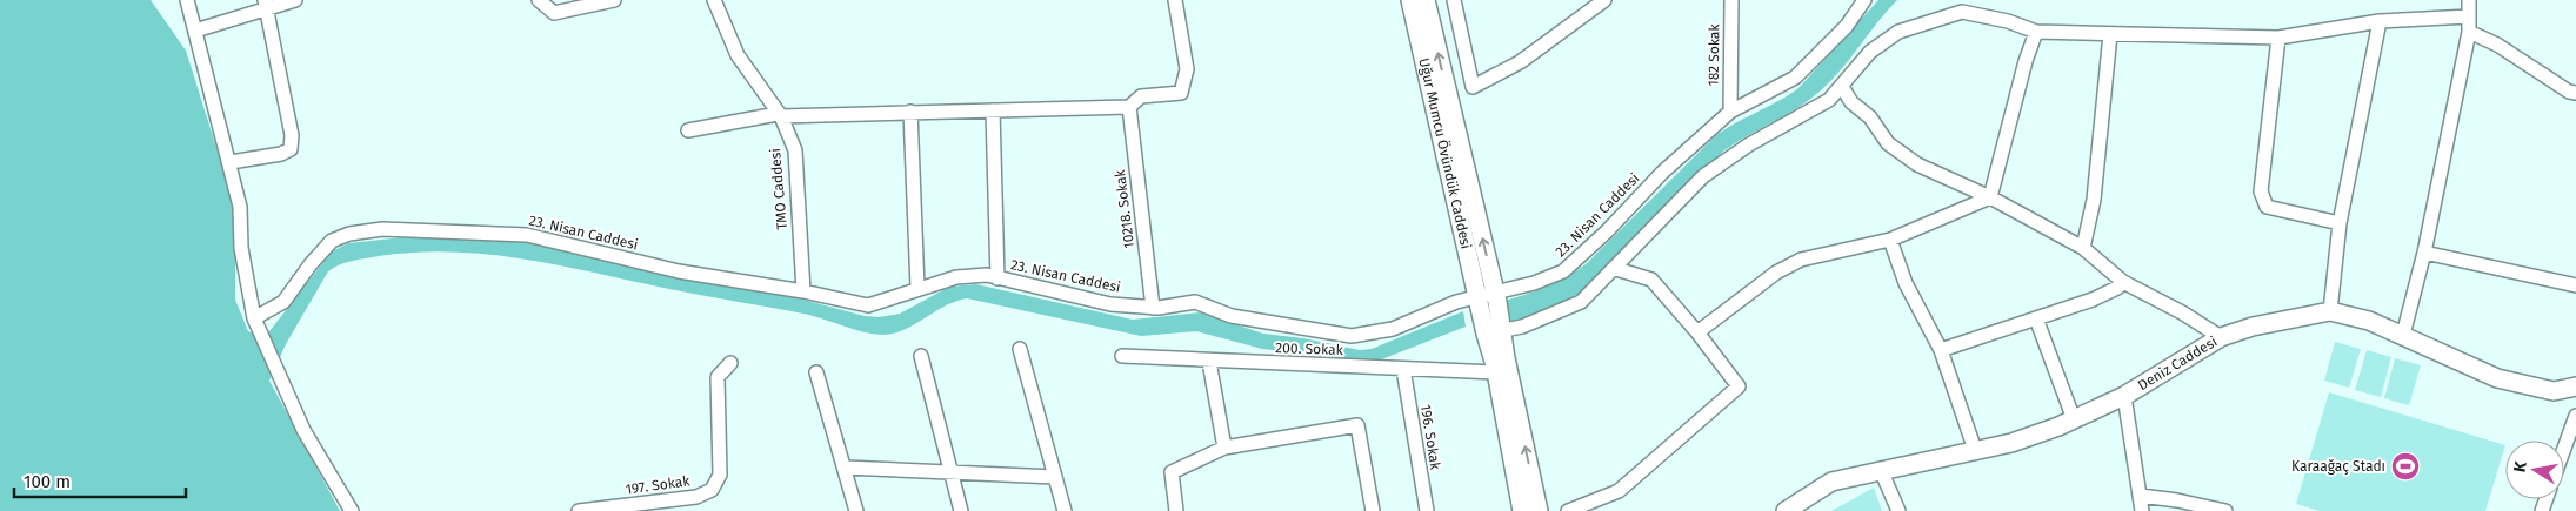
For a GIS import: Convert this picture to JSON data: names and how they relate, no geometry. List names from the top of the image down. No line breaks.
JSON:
{"streets":{"street":["182 Sokak","Uğur Mumcu Övündük Caddesi","TMO Caddesi","10218. Sokak","23. Nisan Caddesi","200. Sokak","Deniz Caddesi","196. Sokak","197. Sokak"]},"crossings":[["182 Sokak","23. Nisan Caddesi"],["Uğur Mumcu Övündük Caddesi","23. Nisan Caddesi"],["TMO Caddesi","23. Nisan Caddesi"],["10218. Sokak","23. Nisan Caddesi"],["200. Sokak","196. Sokak"]],"places":{"sports":["Karaağaç Stadı"]},"scale_bar":"100 m","north":"left"}
